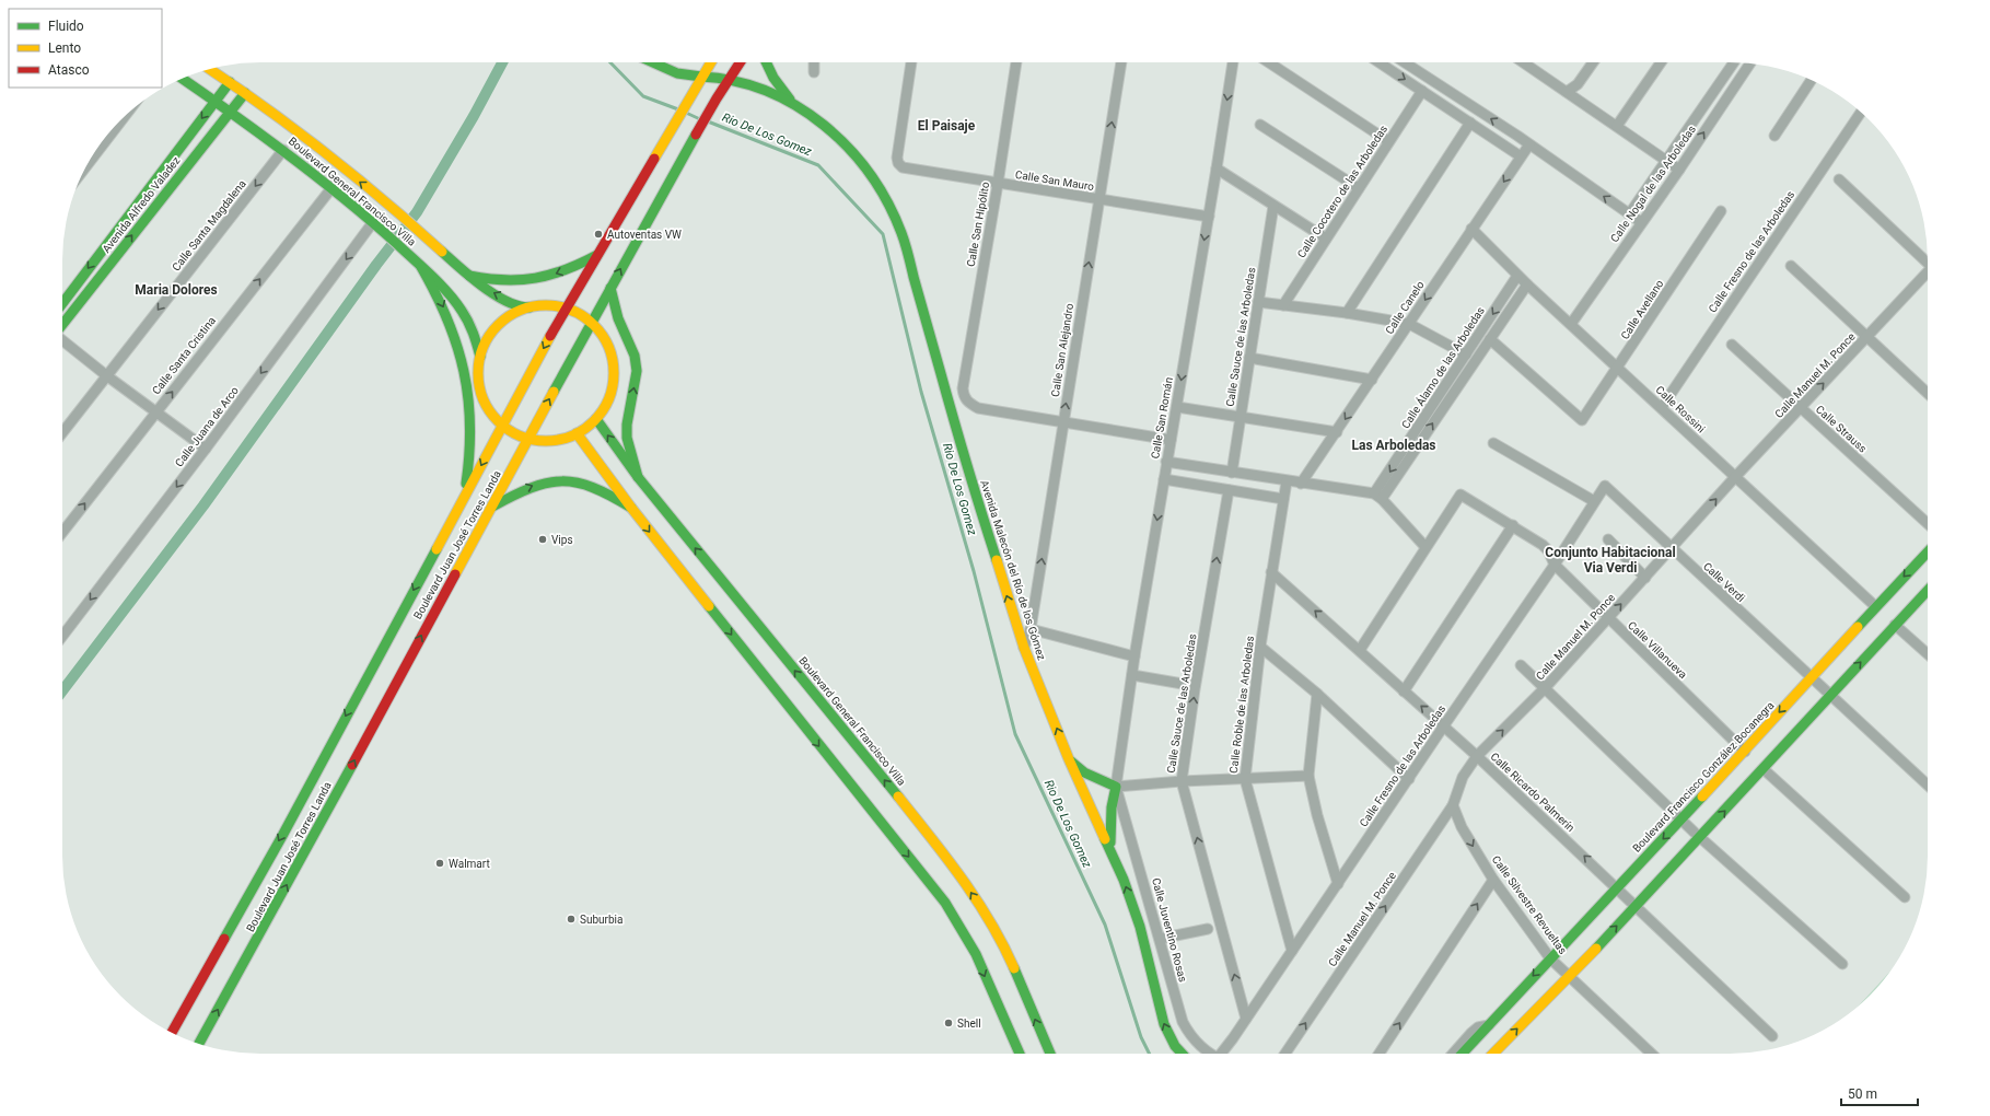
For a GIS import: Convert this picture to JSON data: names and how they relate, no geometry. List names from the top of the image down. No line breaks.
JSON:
{"streets":{"main road":["Boulevard General Francisco Villa","Avenida Alfredo Valadez","Boulevard Juan José Torres Landa","Avenida Malecón del Río de los Gómez","Boulevard Francisco González Bocanegra"],"street":["Calle San Mauro","Calle Nogal de las Arboledas","Calle Cocotero de las Arboledas","Calle San Hipólito","Calle Santa Magdalena","Calle Fresno de las Arboledas","Calle Canelo","Calle Avellano","Calle Sauce de las Arboledas","Calle San Alejandro","Calle Santa Cristina","Calle Álamo de las Arboledas","Calle Manuel M. Ponce","Calle Rossini","Calle San Román","Calle Juana de Arco","Calle Strauss","Calle Verdi","Calle Villanueva","Calle Roble de las Arboledas","Calle Ricardo Palmerín","Calle Silvestre Revueltas","Calle Juventino Rosas"]},"crossings":[["Calle San Mauro","Calle San Hipólito"],["Calle San Mauro","Calle San Alejandro"],["Calle San Mauro","Calle San Román"],["Calle Nogal de las Arboledas","Calle Rossini"],["Boulevard General Francisco Villa","Avenida Alfredo Valadez"],["Boulevard General Francisco Villa","Calle Santa Magdalena"],["Boulevard General Francisco Villa","Calle Santa Cristina"],["Boulevard General Francisco Villa","Calle Juana de Arco"],["Calle San Hipólito","Calle San Alejandro"],["Calle Fresno de las Arboledas","Calle Sauce de las Arboledas"],["Calle Fresno de las Arboledas","Calle Rossini"],["Calle Fresno de las Arboledas","Calle Verdi"],["Calle Fresno de las Arboledas","Calle Villanueva"],["Calle Fresno de las Arboledas","Calle Roble de las Arboledas"],["Calle Fresno de las Arboledas","Calle Ricardo Palmerín"],["Calle Canelo","Calle Rossini"],["Calle Avellano","Calle Álamo de las Arboledas"],["Calle Avellano","Calle Rossini"],["Calle San Alejandro","Avenida Malecón del Río de los Gómez"],["Calle Álamo de las Arboledas","Calle Rossini"],["Calle Manuel M. Ponce","Calle Rossini"],["Calle Manuel M. Ponce","Calle Strauss"],["Calle Manuel M. Ponce","Calle Verdi"],["Calle Manuel M. Ponce","Calle Villanueva"],["Calle Manuel M. Ponce","Calle Ricardo Palmerín"],["Calle Manuel M. Ponce","Calle Silvestre Revueltas"],["Calle Rossini","Boulevard Francisco González Bocanegra"],["Calle San Román","Calle Juventino Rosas"],["Calle Verdi","Boulevard Francisco González Bocanegra"],["Calle Villanueva","Boulevard Francisco González Bocanegra"],["Calle Roble de las Arboledas","Calle Ricardo Palmerín"],["Boulevard Francisco González Bocanegra","Calle Ricardo Palmerín"],["Boulevard Francisco González Bocanegra","Calle Silvestre Revueltas"]],"one_way":["Calle Santa Magdalena","Calle Sauce de las Arboledas","Calle San Alejandro","Calle Santa Cristina","Calle San Román","Calle Juana de Arco","Avenida Malecón del Río de los Gómez"],"districts":["El Paisaje","Maria Dolores","Las Arboledas","Conjunto Habitacional Via Verdi"],"water":["Rio De Los Gomez"],"places":["Autoventas VW","Vips","Walmart","Suburbia","Shell"],"legend":["Fluido","Lento","Atasco"],"scale_bar":"50 m"}
